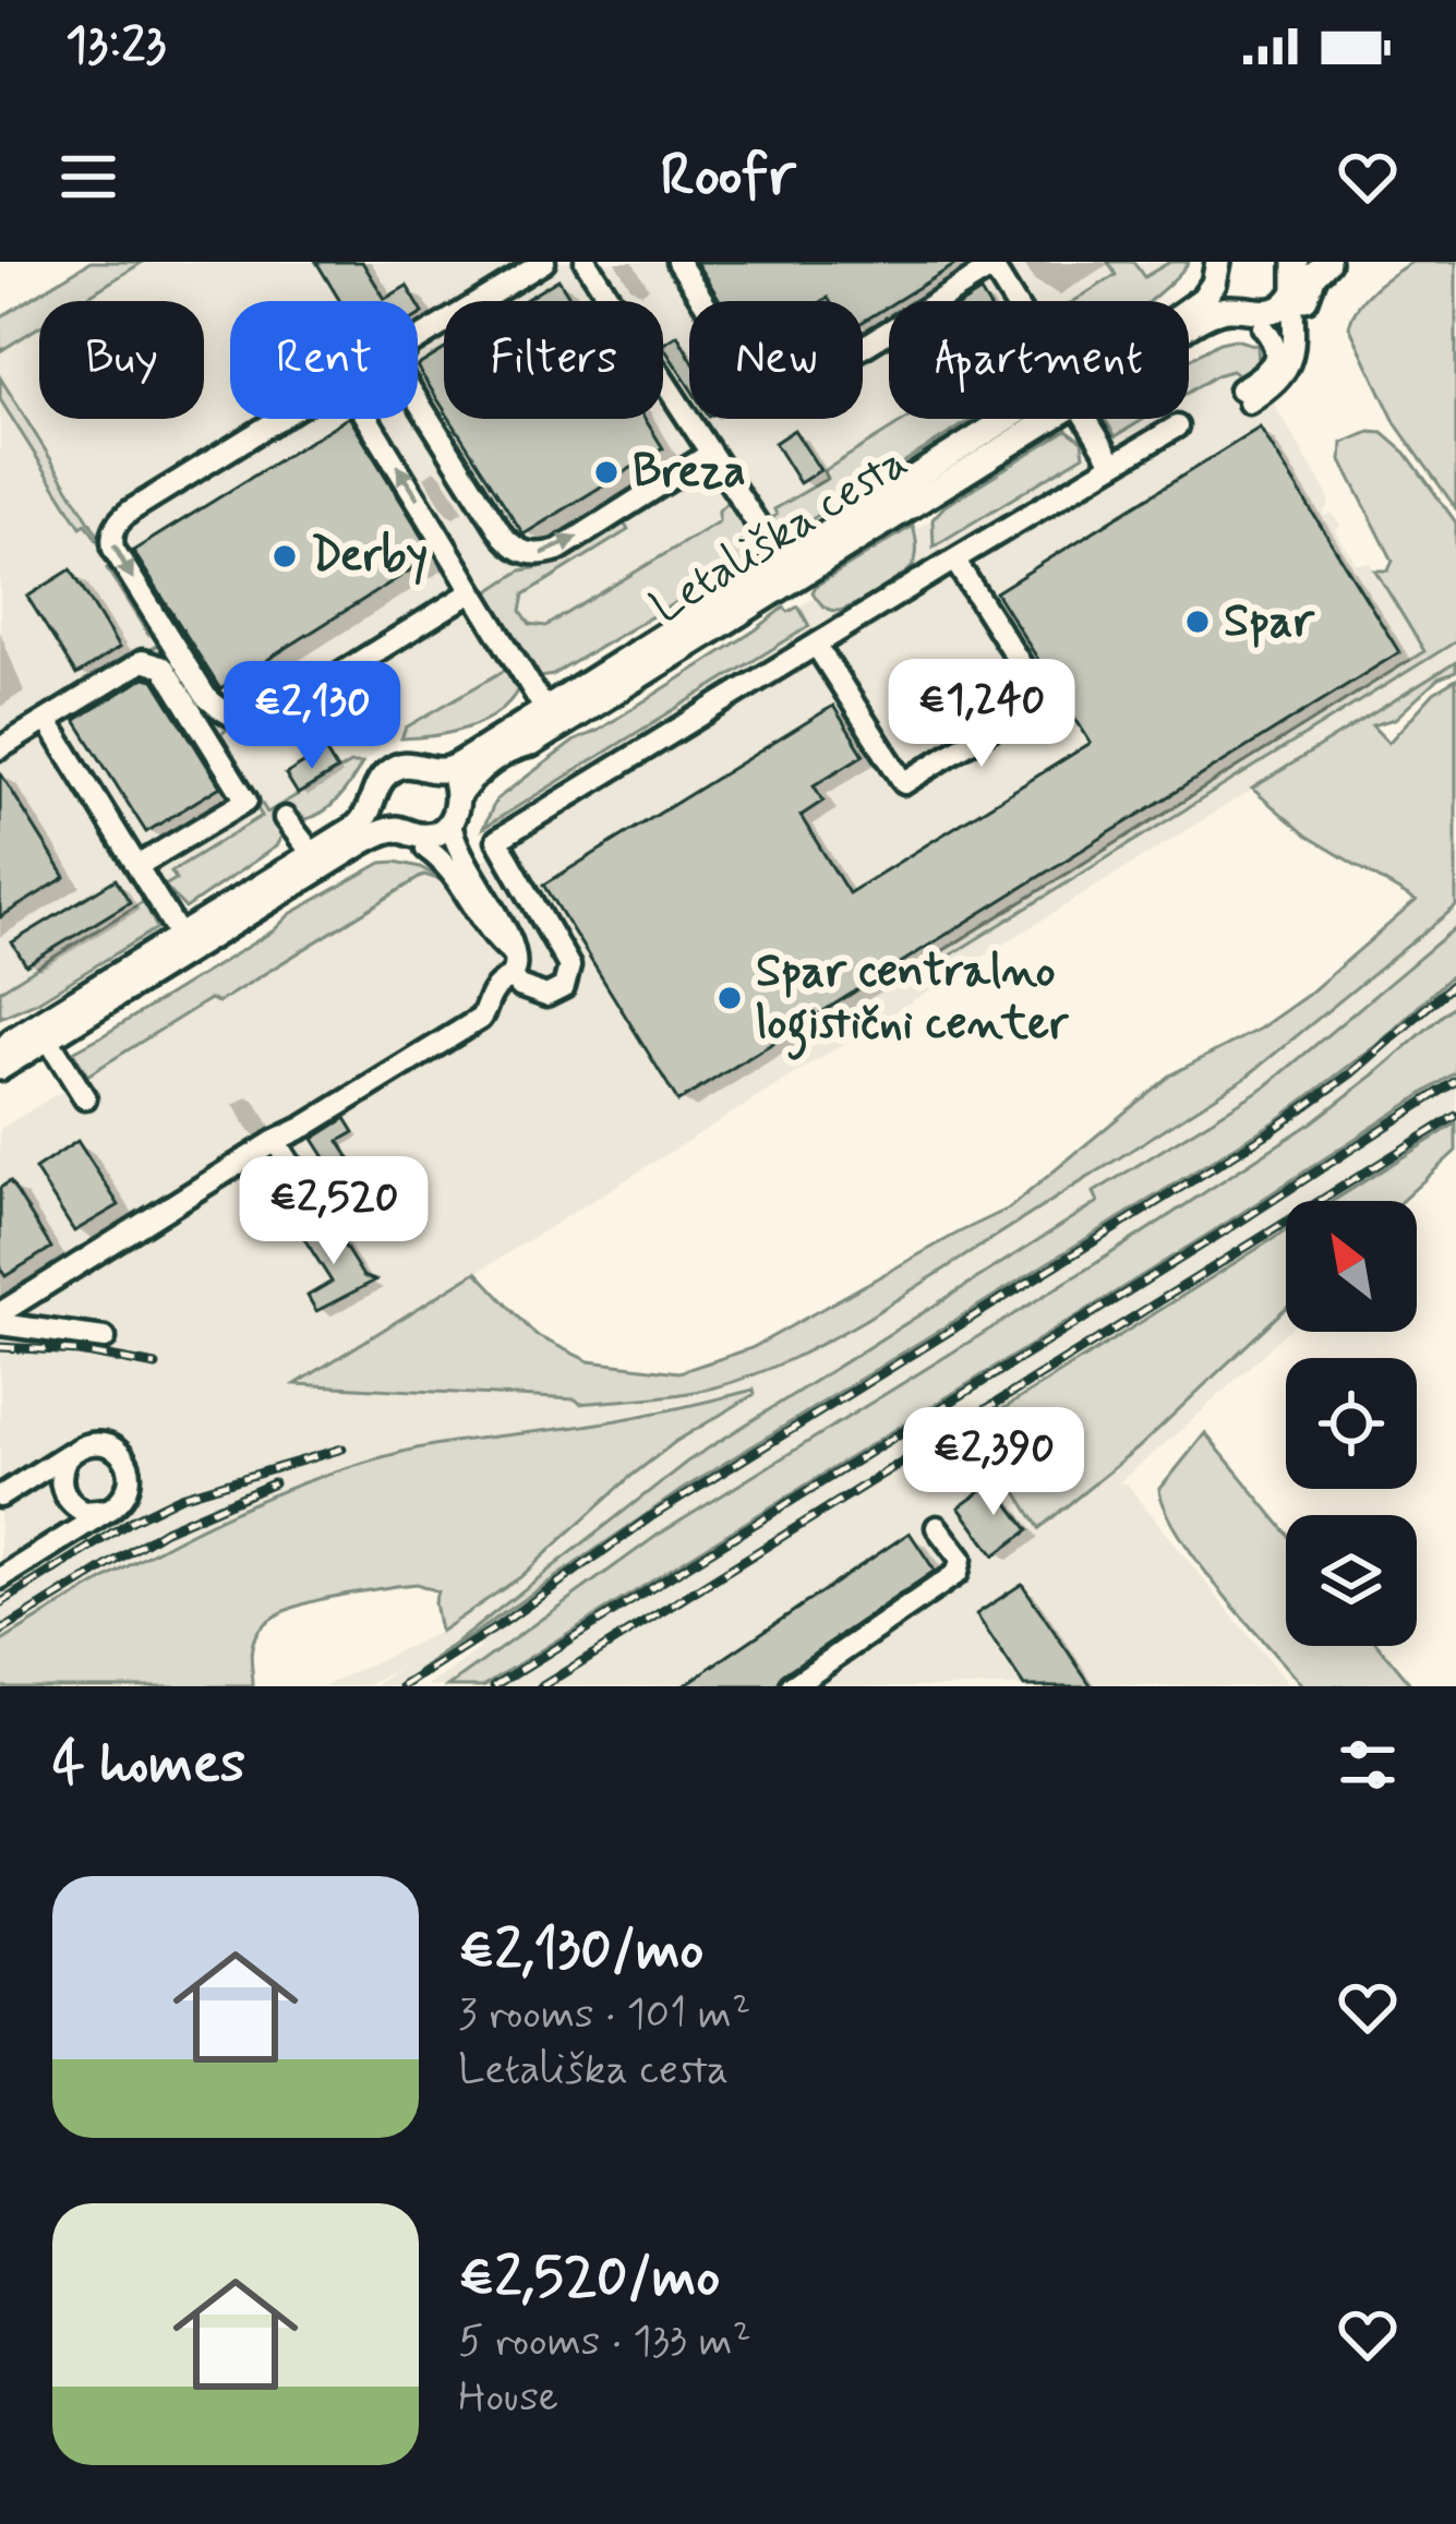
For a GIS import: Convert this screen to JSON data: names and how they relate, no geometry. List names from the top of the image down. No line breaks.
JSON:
{"streets":{"main road":["Letališka cesta"]},"places":["Breza","Derby","Spar","Spar centralno logistični center"],"north":"top left","page":{"status":"13:23","header":"Roofr","chip":["Buy","Rent","Filters","New","Apartment"],"price":["€1,240","€2,130","€2,520","€2,390"],"heading":"4 homes","list":[{"name":"€2,130/mo","note":"3 rooms · 101 m² · Letališka cesta"},{"name":"€2,520/mo","note":"5 rooms · 133 m² · House"}]}}
